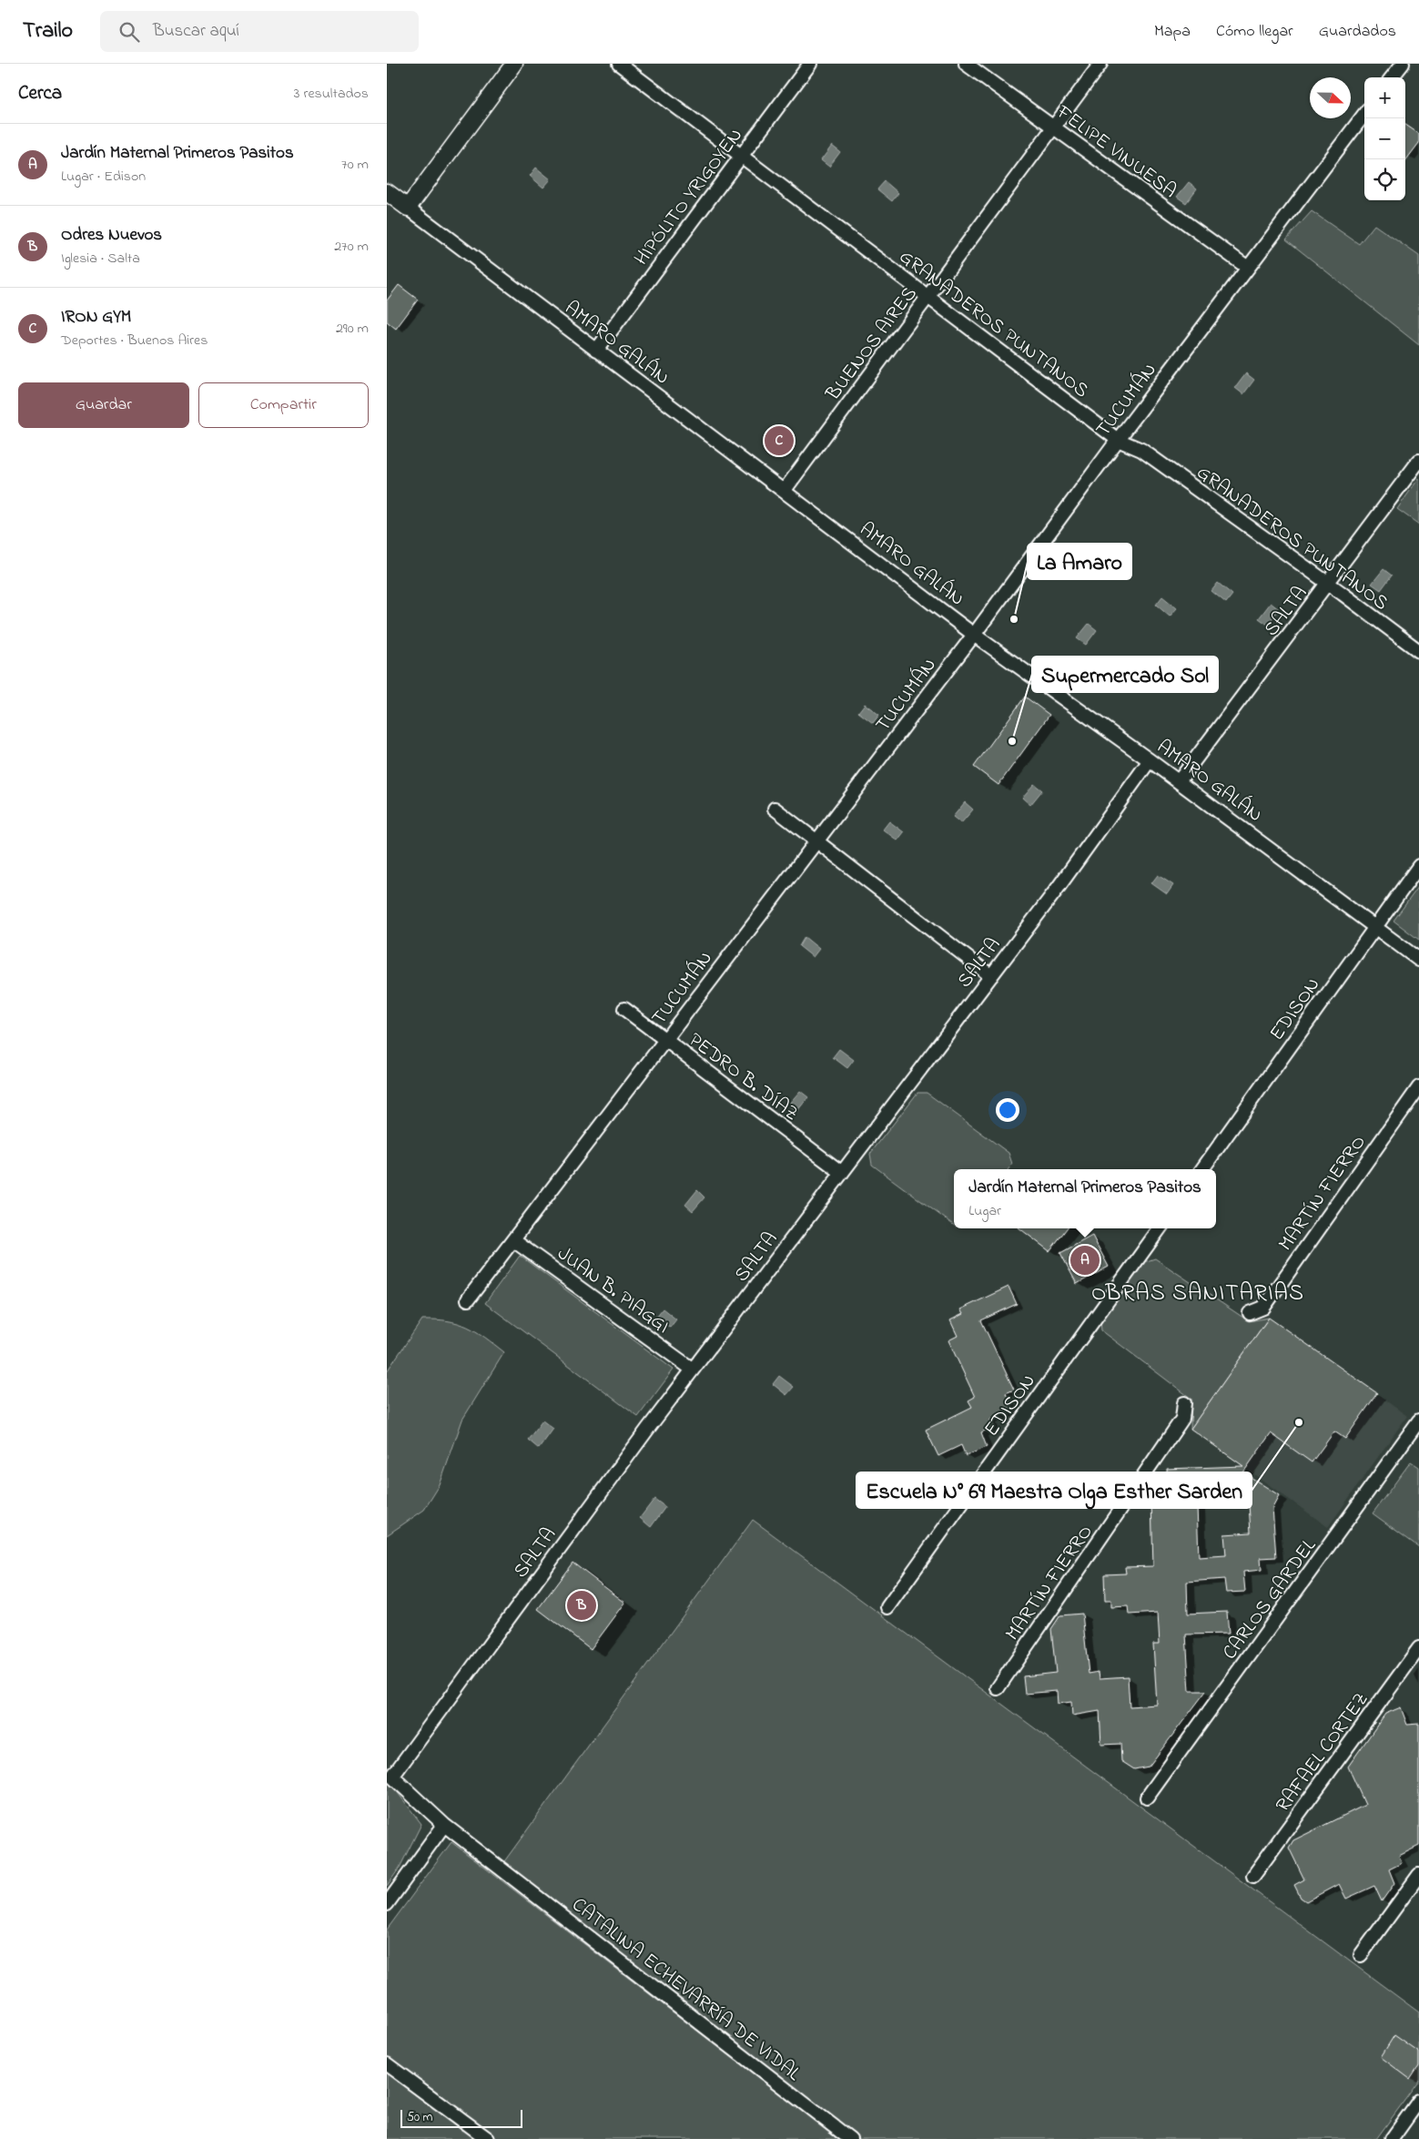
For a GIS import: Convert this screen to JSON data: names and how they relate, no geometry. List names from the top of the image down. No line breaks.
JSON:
{"streets":{"street":["FELIPE VINUESA","HIPÓLITO YRIGOYEN","GRANADEROS PUNTANOS","AMARO GALÁN","BUENOS AIRES","TUCUMÁN","SALTA","EDISON","PEDRO B. DÍAZ","MARTÍN FIERRO","JUAN B. PIAGGI","CARLOS GARDEL","RAFAEL CORTEZ","CATALINA ECHEVARRÍA DE VIDAL"]},"crossings":[["FELIPE VINUESA","BUENOS AIRES"],["FELIPE VINUESA","TUCUMÁN"],["HIPÓLITO YRIGOYEN","GRANADEROS PUNTANOS"],["HIPÓLITO YRIGOYEN","AMARO GALÁN"],["GRANADEROS PUNTANOS","BUENOS AIRES"],["GRANADEROS PUNTANOS","TUCUMÁN"],["GRANADEROS PUNTANOS","SALTA"],["AMARO GALÁN","BUENOS AIRES"],["AMARO GALÁN","TUCUMÁN"],["AMARO GALÁN","SALTA"],["AMARO GALÁN","EDISON"],["TUCUMÁN","PEDRO B. DÍAZ"],["TUCUMÁN","JUAN B. PIAGGI"],["SALTA","PEDRO B. DÍAZ"],["SALTA","JUAN B. PIAGGI"],["SALTA","CATALINA ECHEVARRÍA DE VIDAL"]],"districts":["OBRAS SANITARIAS"],"places":["La Amaro","Supermercado Sol","Escuela N° 69 Maestra Olga Esther Sarden"],"scale_bar":"50 m","north":"right","page":{"header":"Trailo","search":"Buscar aquí","nav":["Mapa","Cómo llegar","Guardados"],"heading":["Cerca","3 resultados"],"map_buttons":["+","−"],"list":[{"mark":"A","name":"Jardín Maternal Primeros Pasitos","note":"Lugar · Edison","value":"70 m"},{"mark":"B","name":"Odres Nuevos","note":"Iglesia · Salta","value":"270 m"},{"mark":"C","name":"IRON GYM","note":"Deportes · Buenos Aires","value":"290 m"}],"buttons":["Guardar","Compartir"],"pins":["C","A","B"],"popup":["Jardín Maternal Primeros Pasitos","Lugar"],"scale":"50 m"}}
